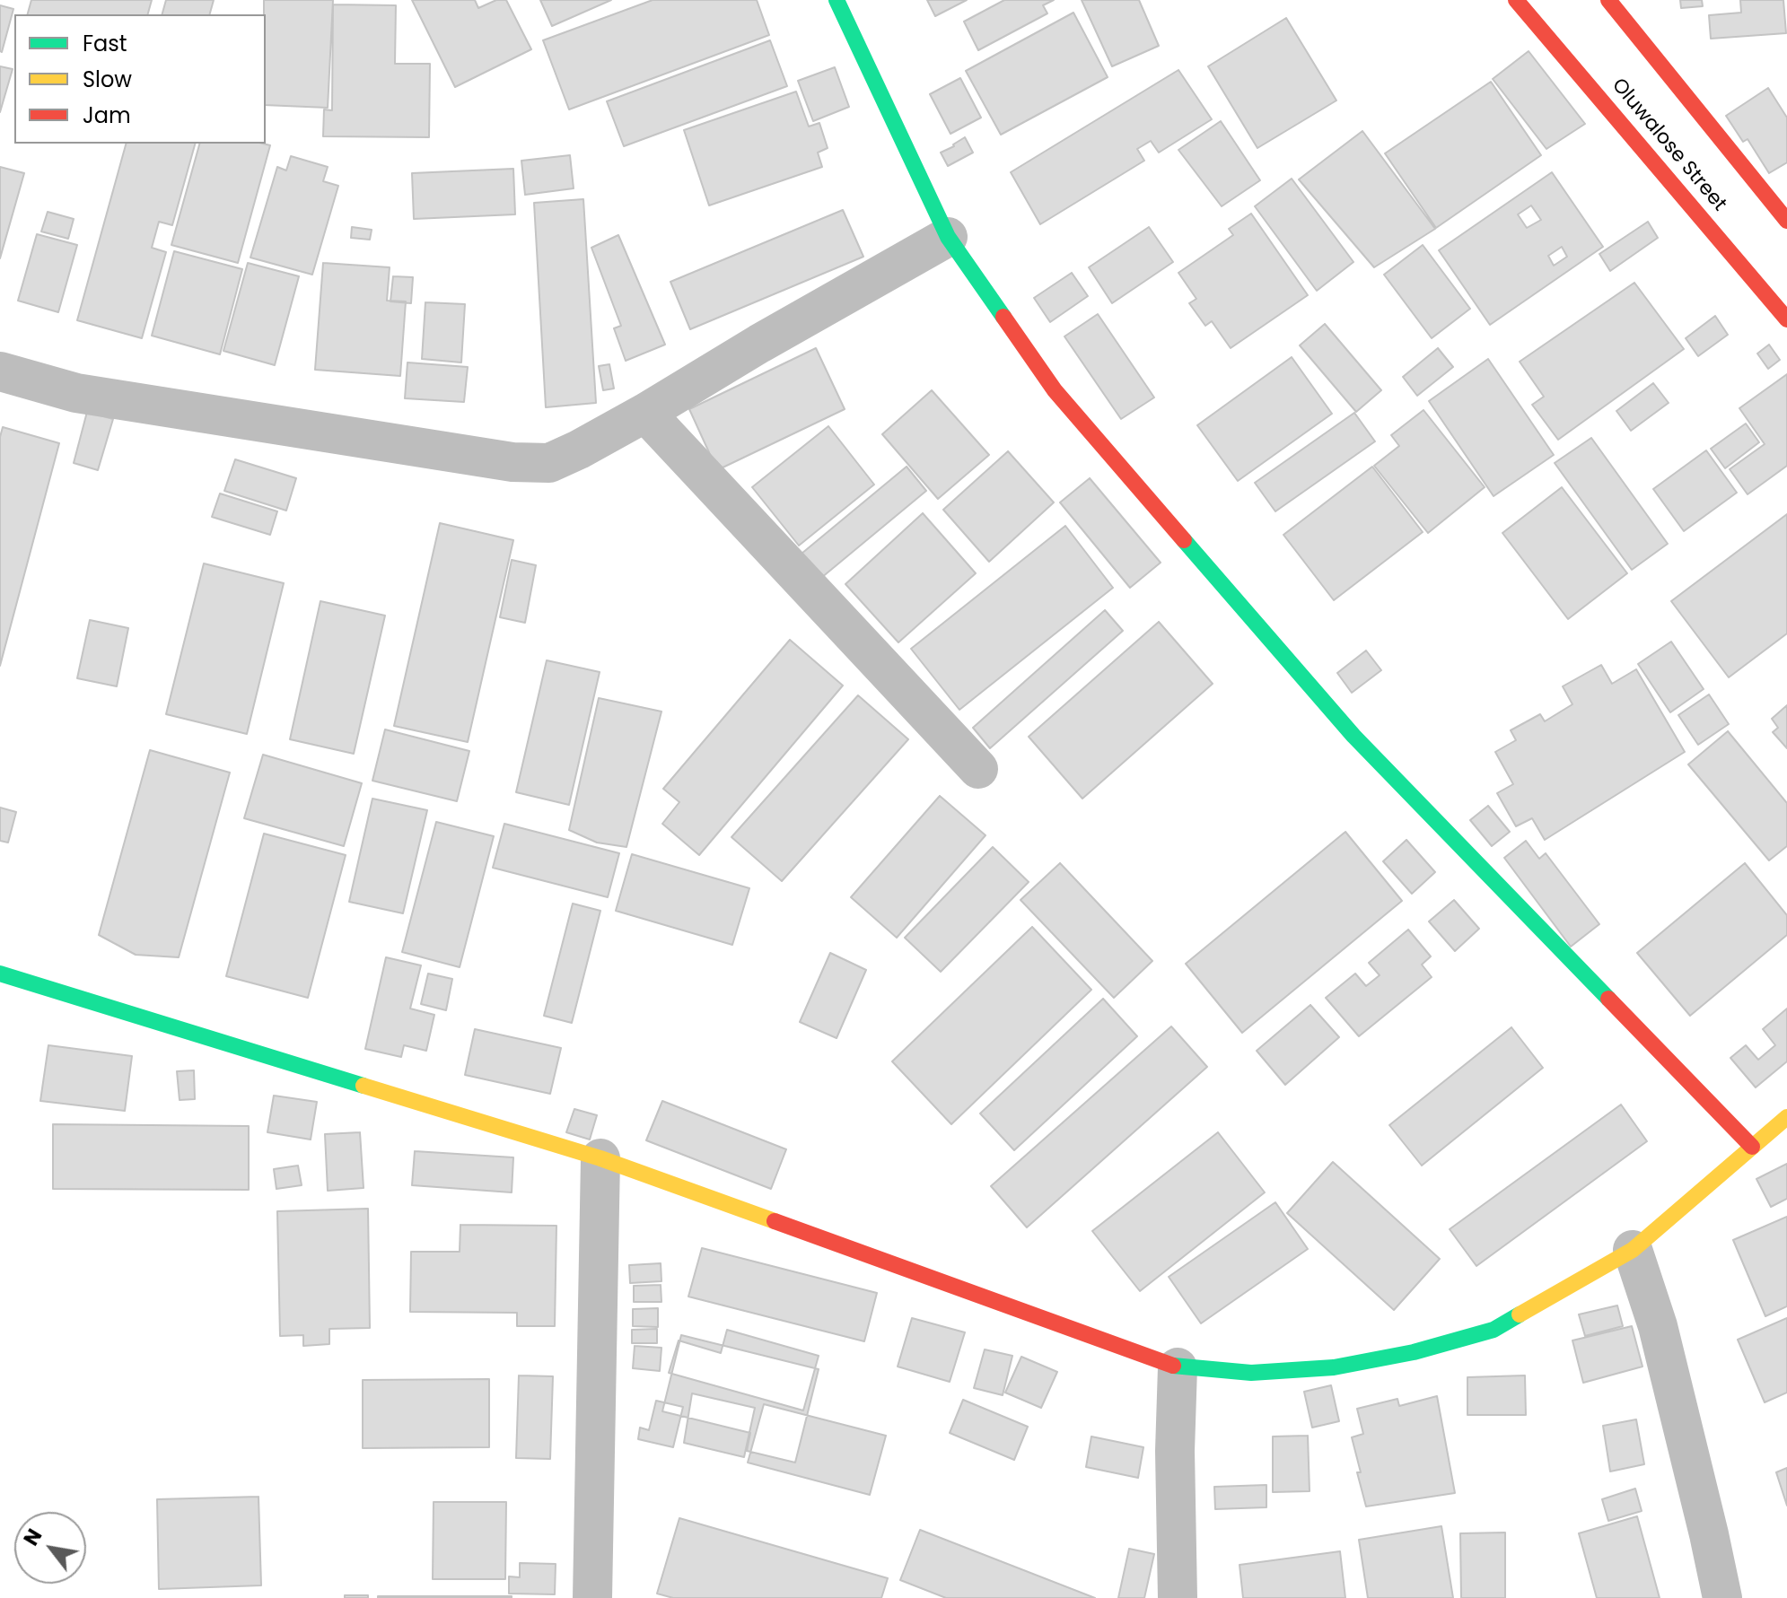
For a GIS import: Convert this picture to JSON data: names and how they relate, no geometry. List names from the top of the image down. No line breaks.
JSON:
{"streets":{"street":["Oluwalose Street"]},"legend":["Fast","Slow","Jam"],"north":"top left"}
